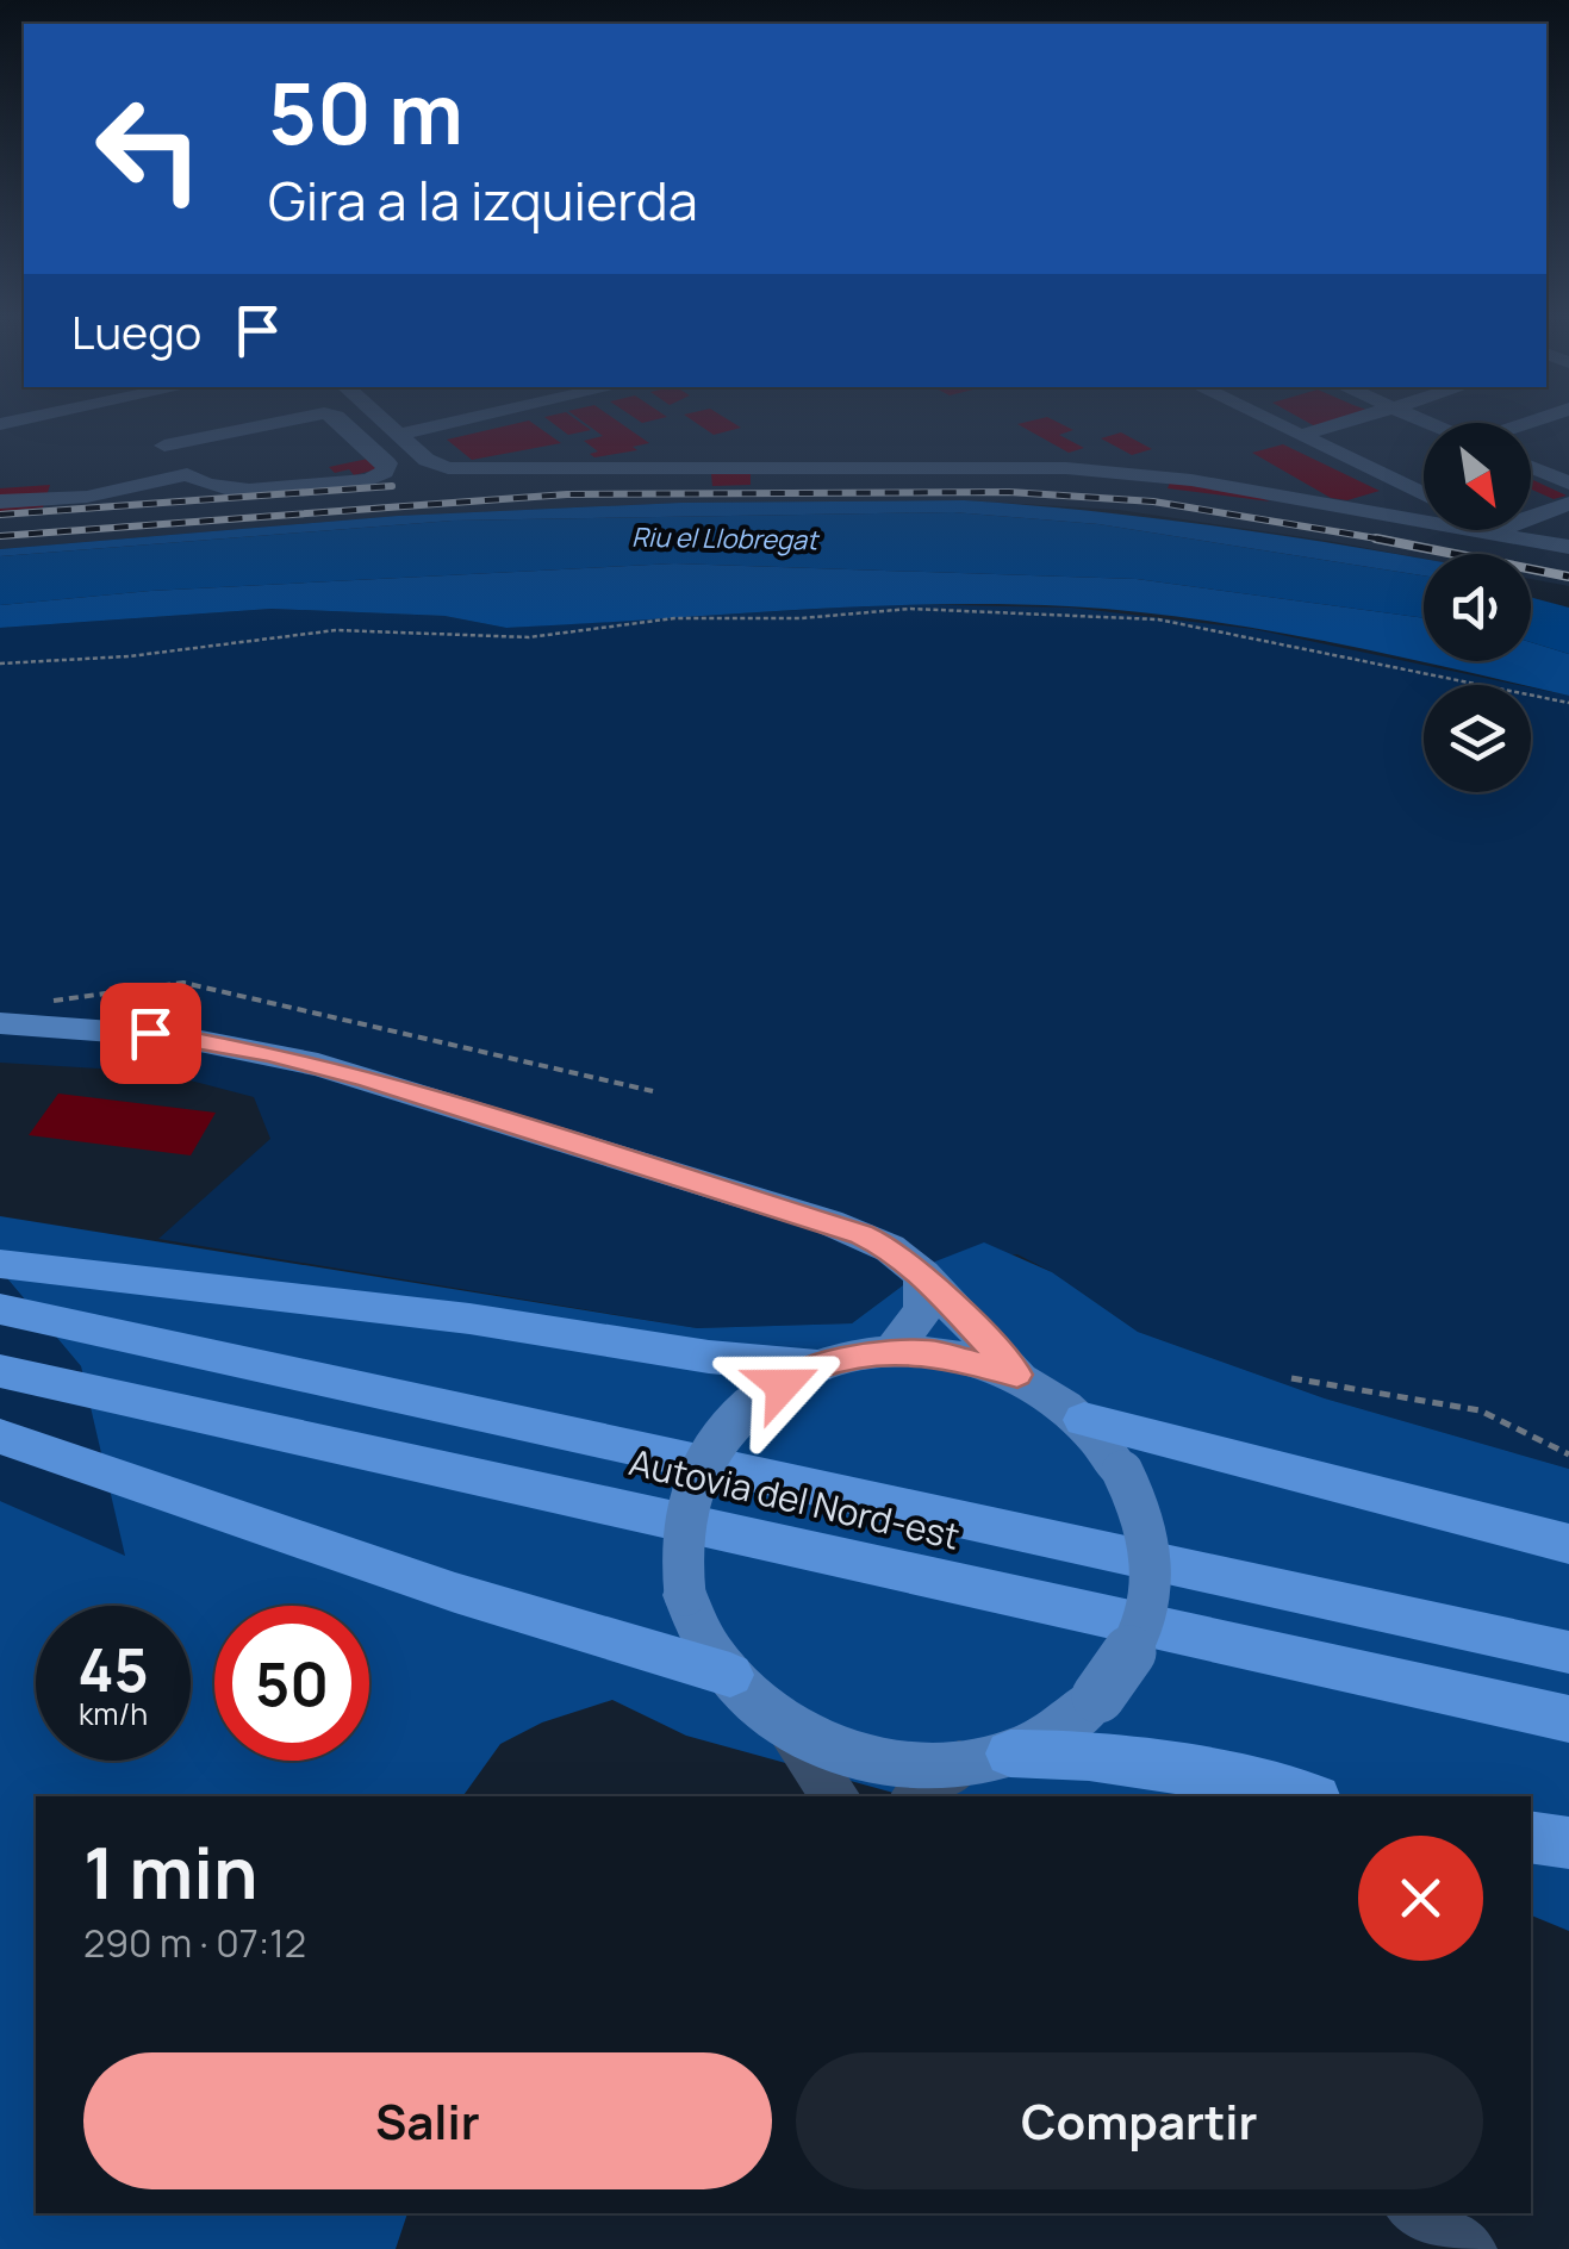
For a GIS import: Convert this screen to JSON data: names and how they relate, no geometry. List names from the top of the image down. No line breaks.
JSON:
{"streets":{"highway":["Autovia del Nord-est"]},"water":["Riu el Llobregat"],"north":"bottom right","page":{"turn":["50 m","Gira a la izquierda"],"then":"Luego","speed":"45 km/h","limit":"50","heading":["1 min","290 m · 07:12"],"buttons":["Salir","Compartir"]}}
